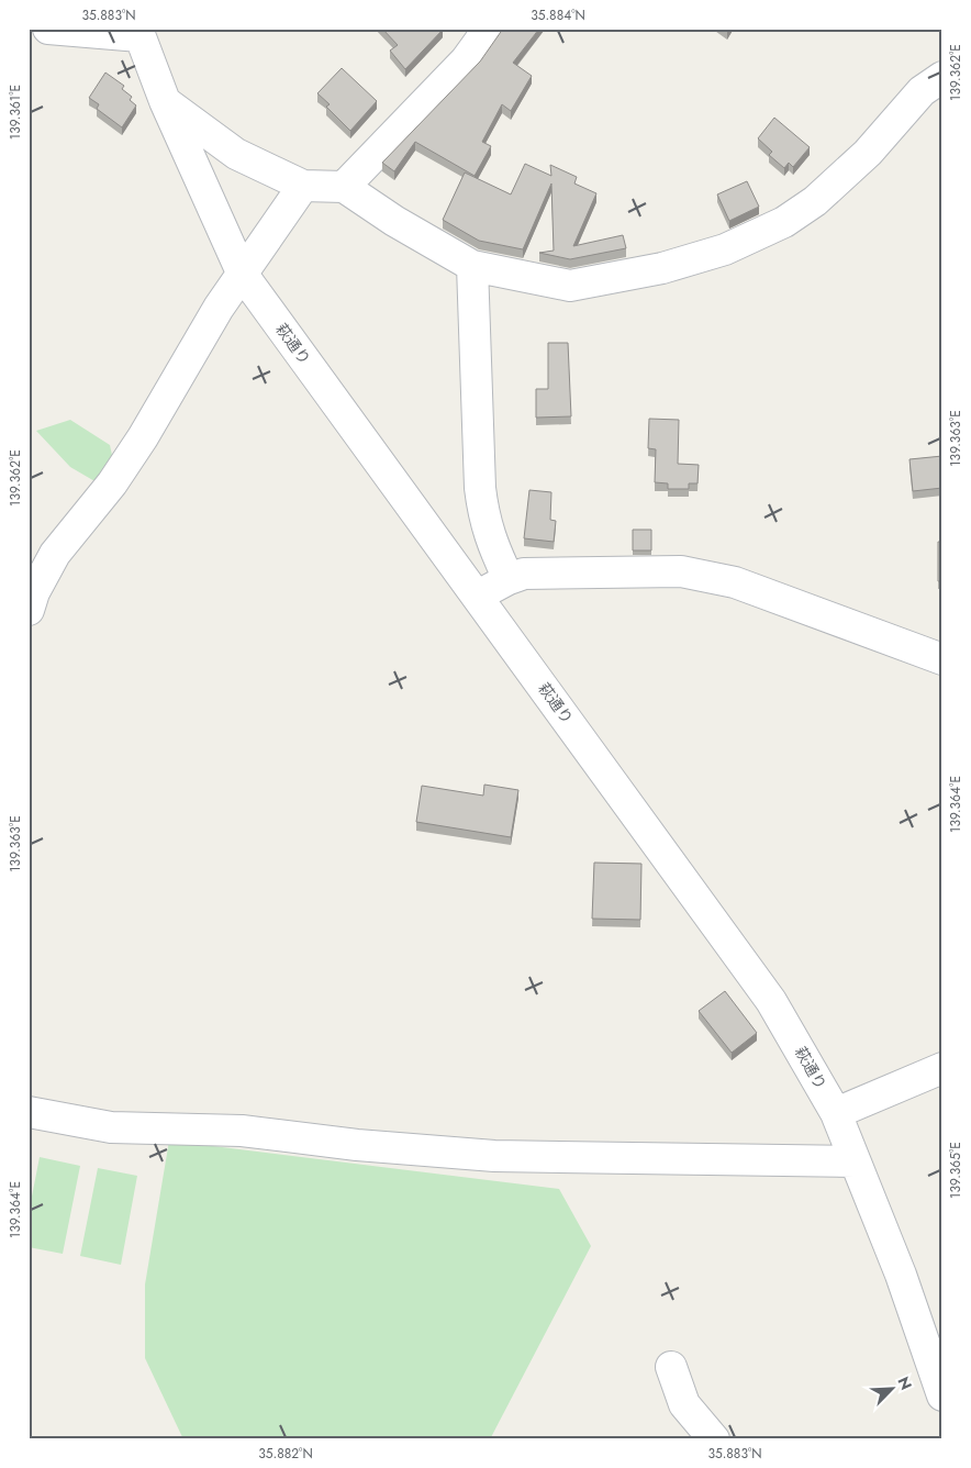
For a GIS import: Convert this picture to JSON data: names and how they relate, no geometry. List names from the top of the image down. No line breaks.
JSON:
{"streets":{"street":["萩通り"]},"north":"top right","coordinates":["35.883°N","35.884°N","139.362°E","139.361°E","139.363°E","139.364°E","139.365°E","35.882°N"]}
